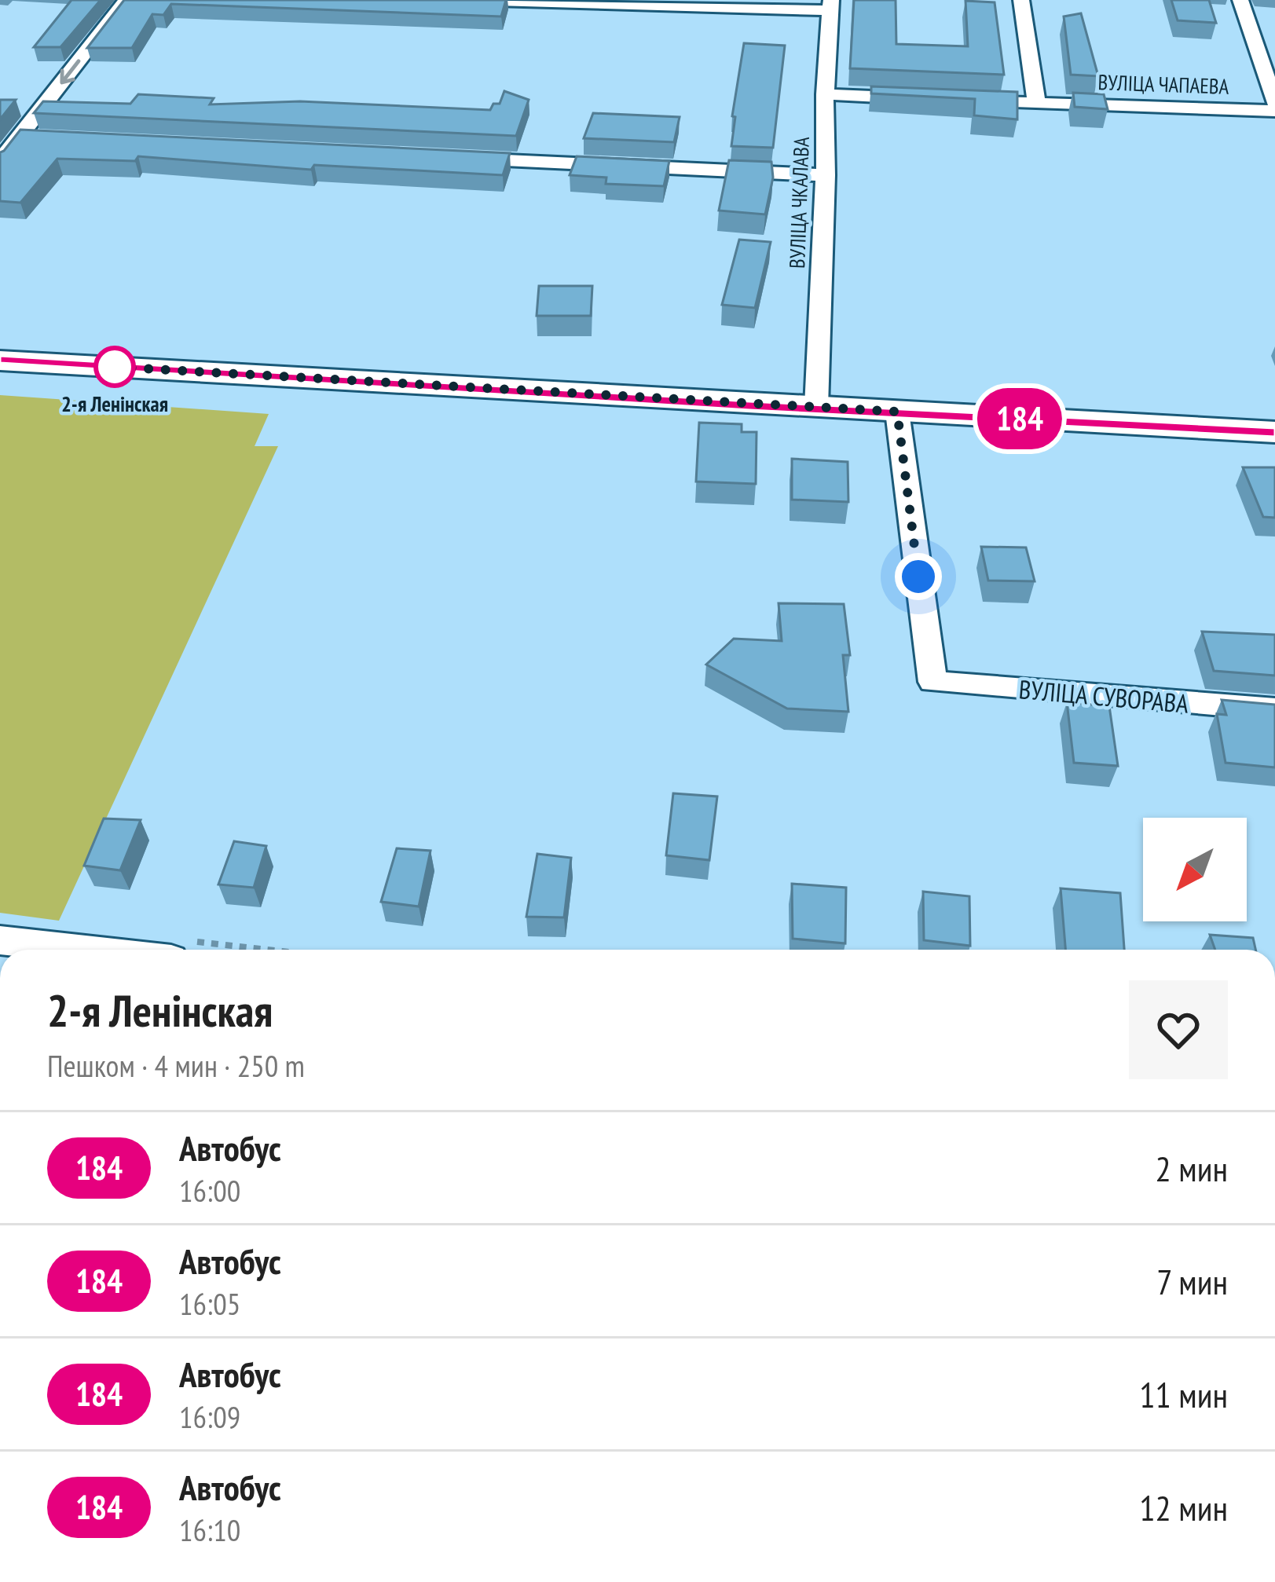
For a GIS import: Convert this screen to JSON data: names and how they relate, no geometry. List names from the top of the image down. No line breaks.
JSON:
{"streets":{"street":["ВУЛІЦА ЧАПАЕВА","ВУЛІЦА ЧКАЛАВА","ВУЛІЦА СУВОРАВА"]},"crossings":[["ВУЛІЦА ЧАПАЕВА","ВУЛІЦА ЧКАЛАВА"]],"places":["2-я Ленінская"],"lines":["bus line 184"],"north":"bottom left","page":{"on_map":"184","heading":["2-я Ленінская","Пешком · 4 мин · 250 m"],"list":[{"mark":"184","name":"Автобус","note":"16:00","value":"2 мин"},{"mark":"184","name":"Автобус","note":"16:05","value":"7 мин"},{"mark":"184","name":"Автобус","note":"16:09","value":"11 мин"},{"mark":"184","name":"Автобус","note":"16:10","value":"12 мин"}]}}
